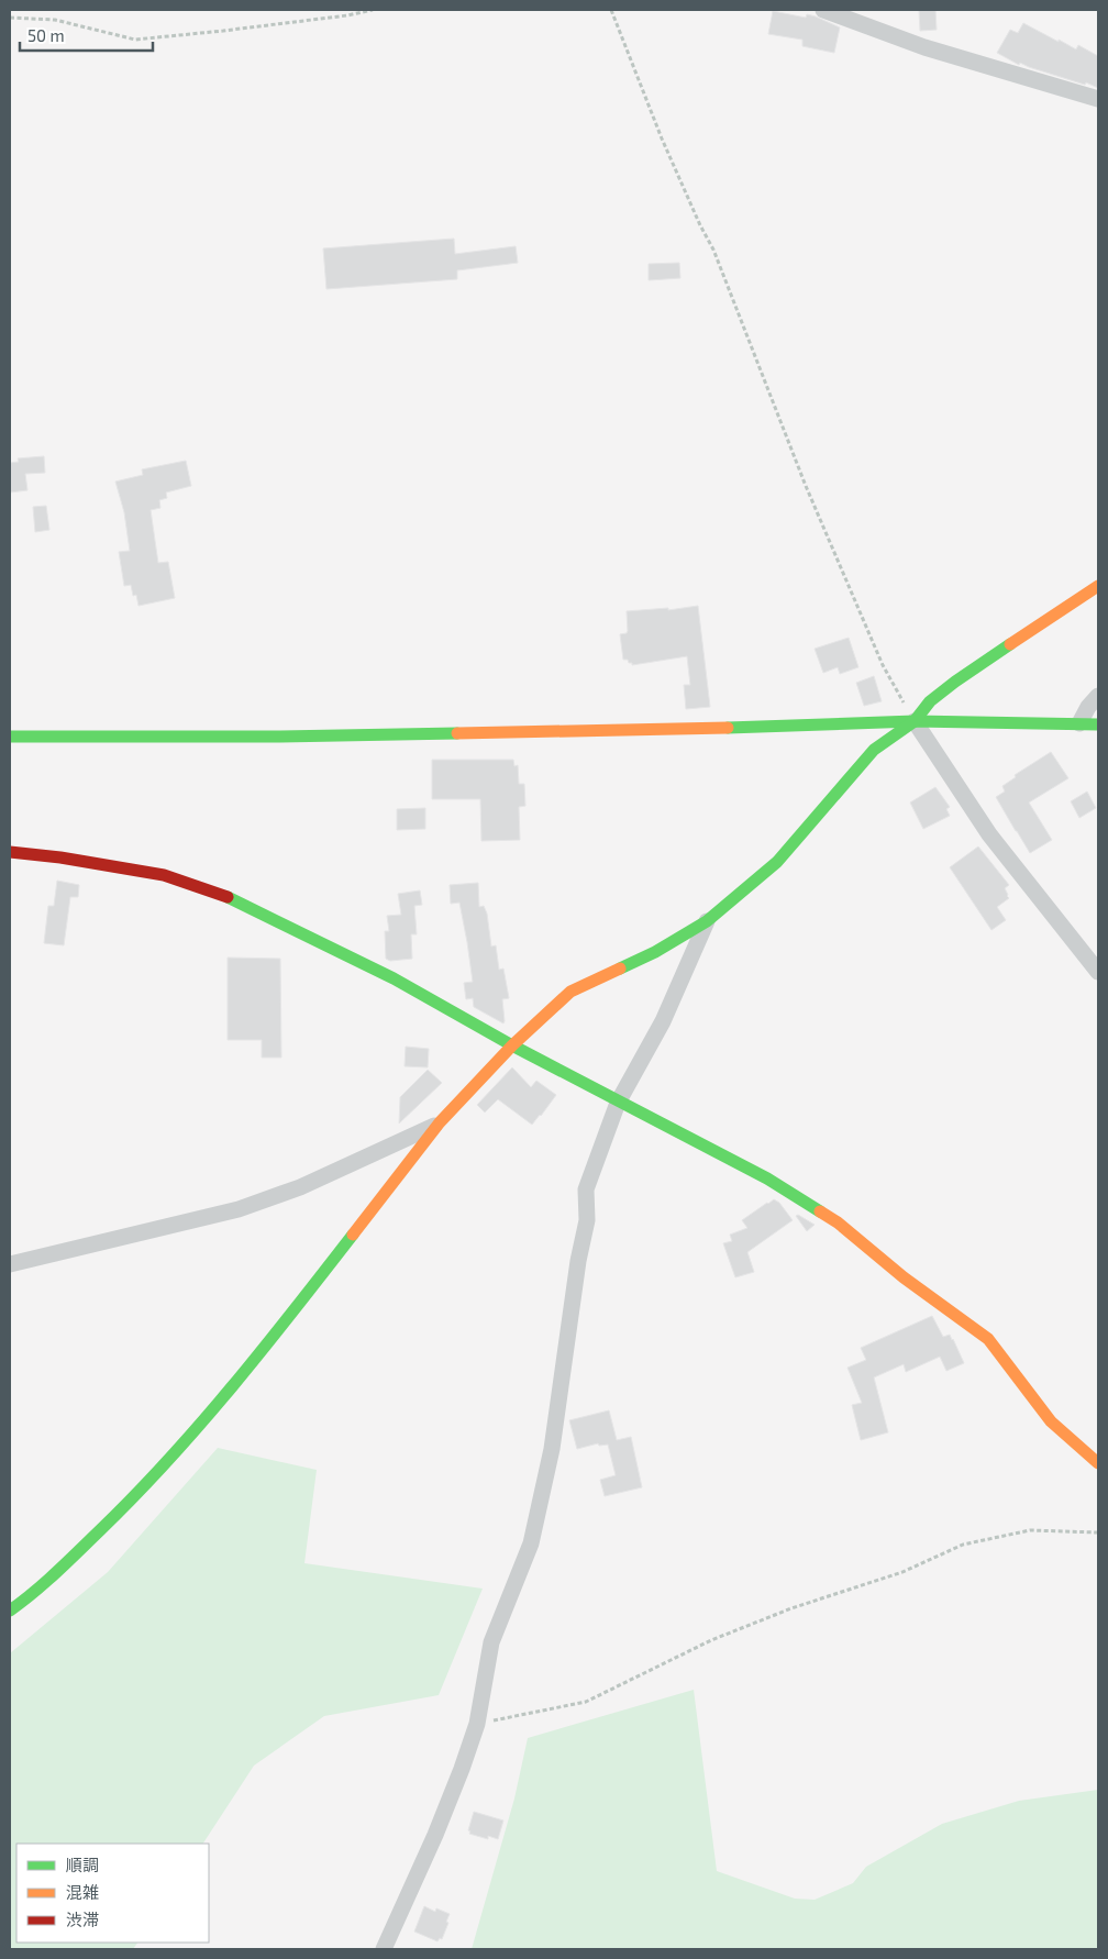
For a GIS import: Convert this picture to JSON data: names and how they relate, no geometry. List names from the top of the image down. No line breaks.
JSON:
{"legend":["順調","混雑","渋滞"],"scale_bar":"50 m"}
